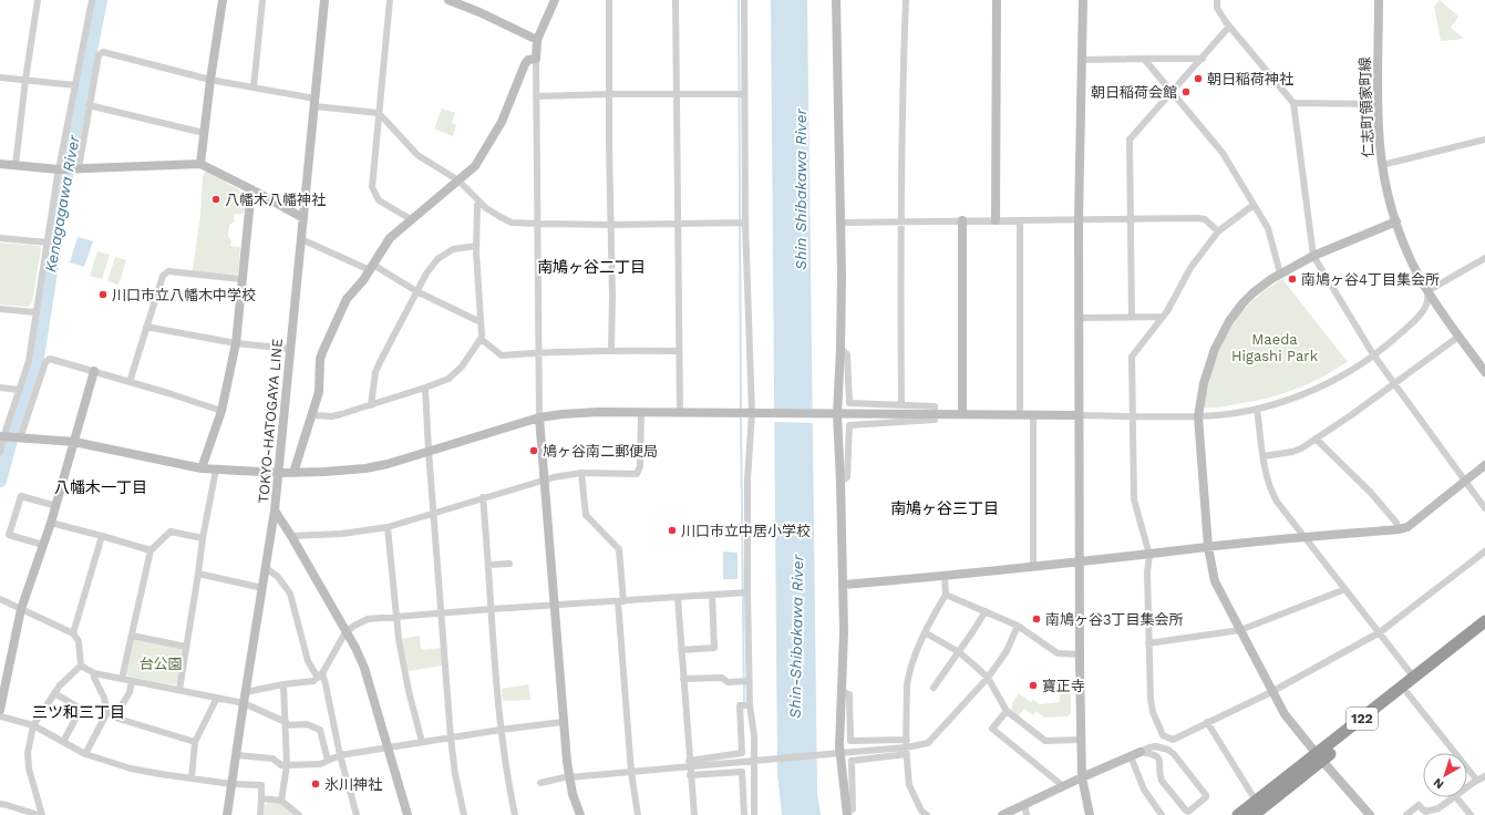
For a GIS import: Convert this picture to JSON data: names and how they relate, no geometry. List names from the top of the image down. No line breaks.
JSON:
{"streets":{"highway":["122"],"street":["仁志町領家町線","TOKYO-HATOGAYA LINE"]},"districts":["南鳩ヶ谷二丁目","八幡木一丁目","南鳩ヶ谷三丁目","三ツ和三丁目"],"water":["Shin Shibakawa River","Kenagagawa River","Shin-Shibakawa River"],"parks":["Maeda Higashi Park","台公園"],"places":["朝日稲荷神社","朝日稲荷会館","八幡木八幡神社","南鳩ヶ谷4丁目集会所","川口市立八幡木中学校","鳩ヶ谷南二郵便局","川口市立中居小学校","南鳩ヶ谷3丁目集会所","寶正寺","氷川神社"],"north":"bottom left"}
